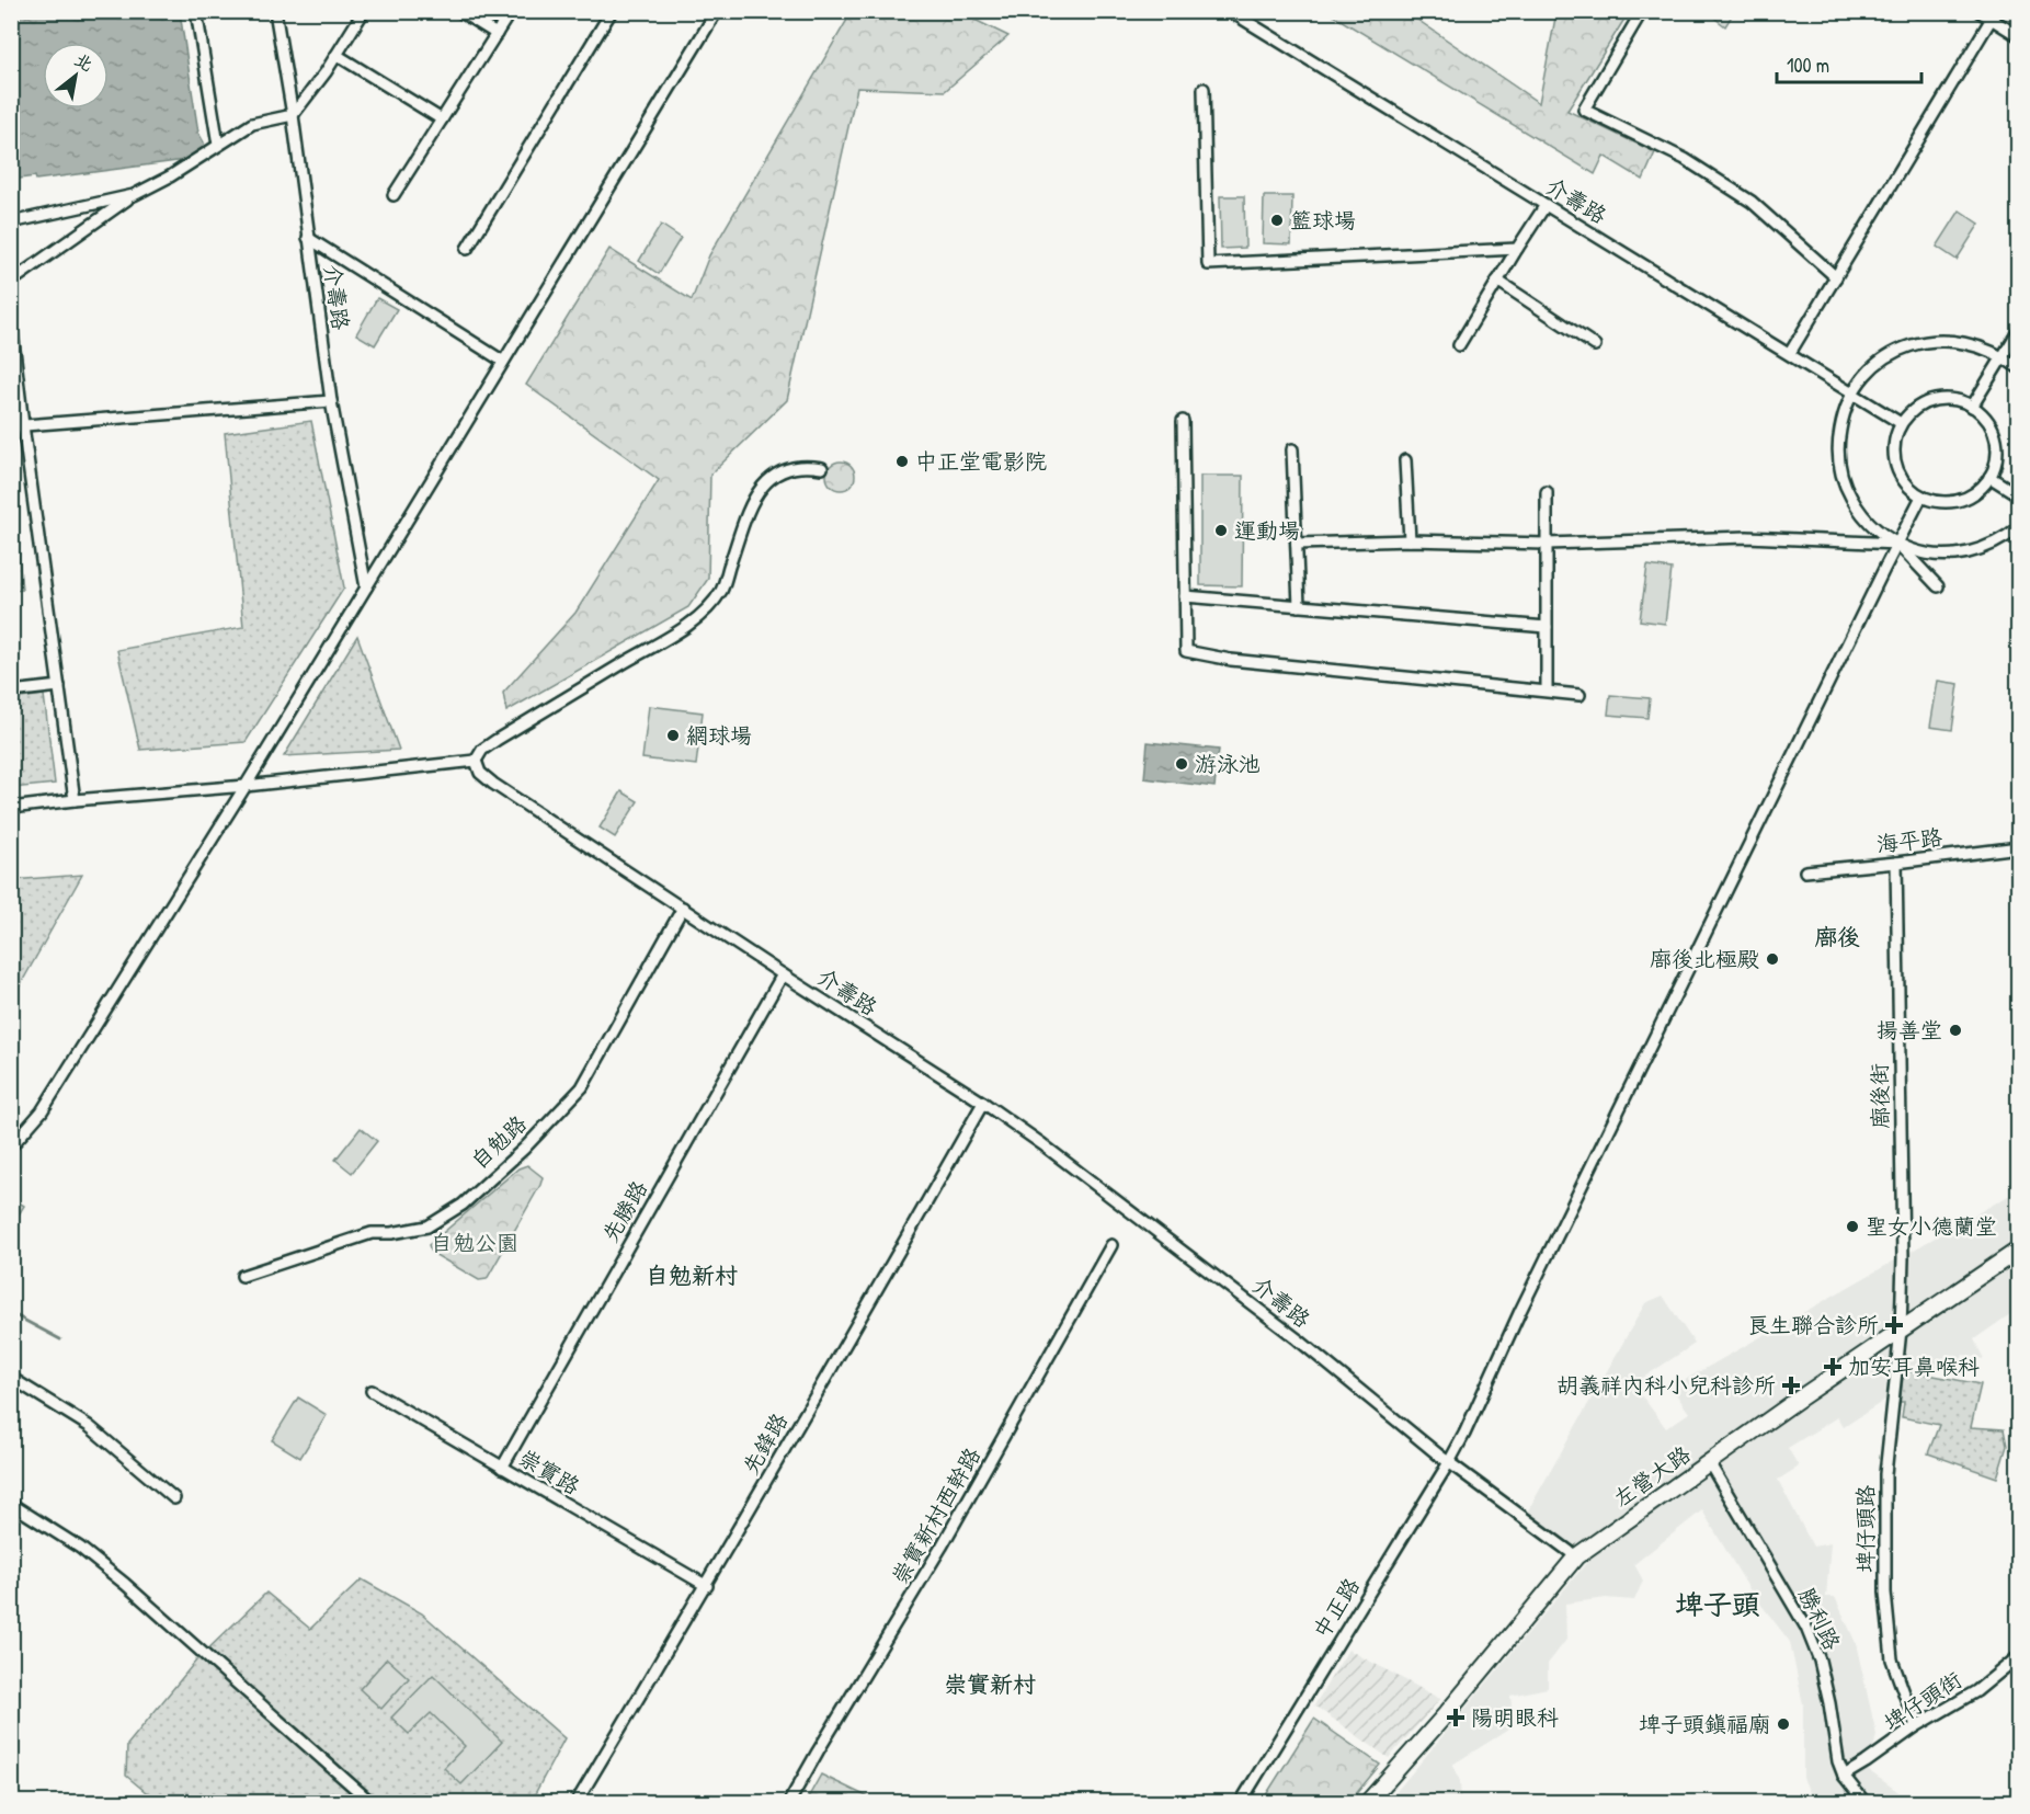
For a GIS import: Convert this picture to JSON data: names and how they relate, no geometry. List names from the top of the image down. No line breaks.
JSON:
{"streets":{"street":["介壽路","海平路","廍後街","自勉路","先勝路","先鋒路","崇實路","左營大路","崇實新村西幹路","埤仔頭路","中正路","勝利路","埤仔頭街"]},"crossings":[["介壽路","自勉路"],["介壽路","先勝路"],["介壽路","先鋒路"],["介壽路","左營大路"],["介壽路","中正路"],["海平路","廍後街"],["廍後街","左營大路"],["廍後街","埤仔頭路"],["先勝路","崇實路"],["先鋒路","崇實路"],["左營大路","埤仔頭路"],["左營大路","勝利路"],["埤仔頭路","埤仔頭街"],["勝利路","埤仔頭街"]],"districts":["廍後","自勉新村","埤子頭","崇實新村"],"parks":["自勉公園"],"places":{"other":["籃球場","中正堂電影院","運動場","網球場","游泳池","廍後北極殿","揚善堂","聖女小德蘭堂","埤子頭鎮福廟"],"health":["良生聯合診所","加安耳鼻喉科","胡義祥內科小兒科診所","陽明眼科"]},"scale_bar":"100 m","north":"top right"}
